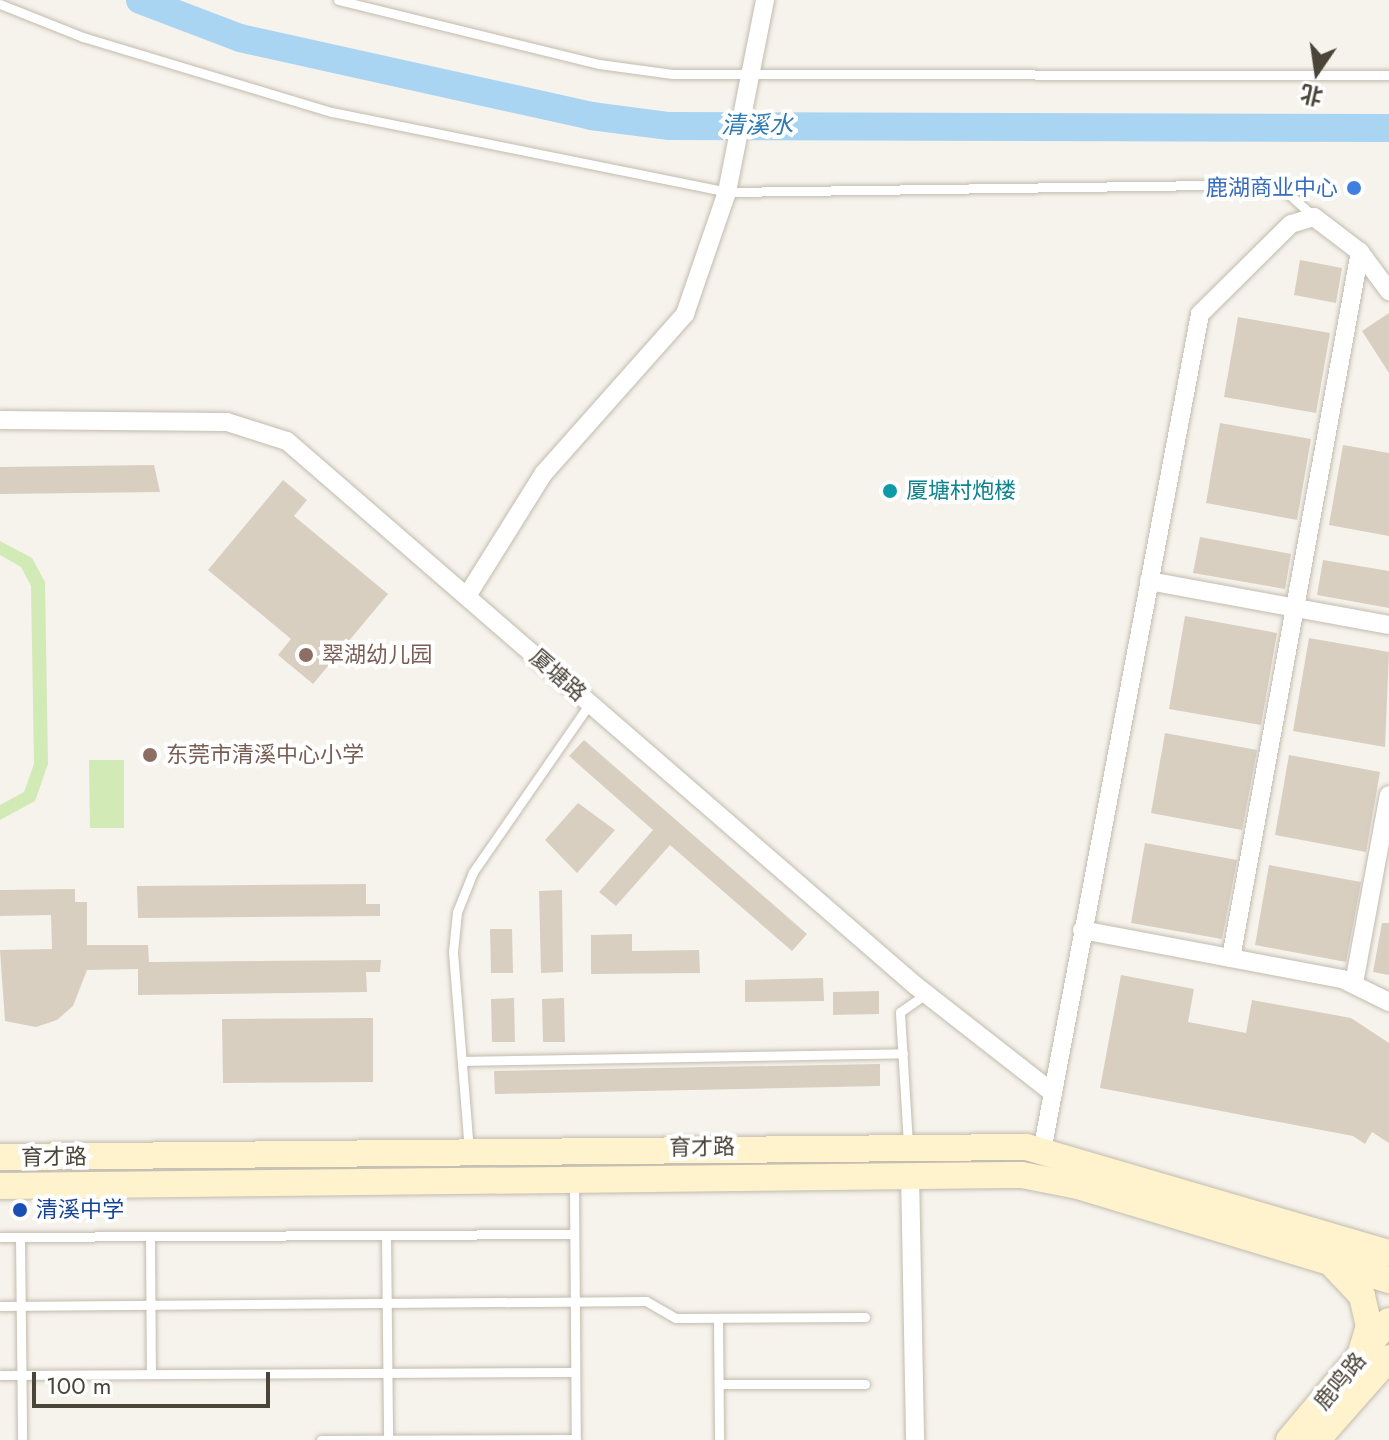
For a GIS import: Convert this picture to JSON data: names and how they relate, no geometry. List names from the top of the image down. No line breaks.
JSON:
{"streets":{"main road":["育才路","鹿鸣路"],"street":["厦塘路"]},"water":["清溪水"],"places":["鹿湖商业中心","厦塘村炮楼","翠湖幼儿园","东莞市清溪中心小学","清溪中学"],"scale_bar":"100 m","north":"bottom"}
